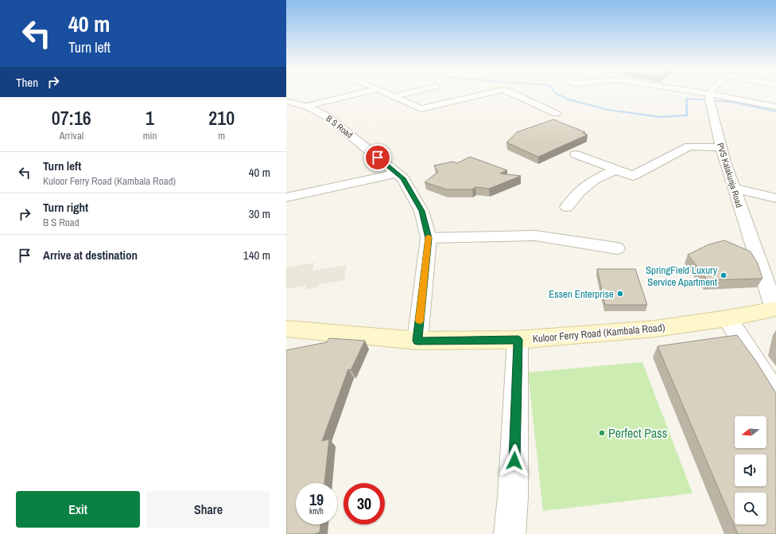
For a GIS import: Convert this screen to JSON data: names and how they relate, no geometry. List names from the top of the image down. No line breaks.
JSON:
{"streets":{"main road":["Kuloor Ferry Road (Kambala Road)"],"street":["B S Road","PVS Kalakunja Road"]},"crossings":[["B S Road","Kuloor Ferry Road (Kambala Road)"],["PVS Kalakunja Road","Kuloor Ferry Road (Kambala Road)"]],"places":["SpringField Luxury Service Apartment","Essen Enterprise","Perfect Pass"],"north":"left","page":{"turn":["40 m","Turn left"],"then":"Then","eta":["07:16","Arrival","1","min","210","m"],"list":[{"name":"Turn left","note":"Kuloor Ferry Road (Kambala Road)","value":"40 m"},{"name":"Turn right","note":"B S Road","value":"30 m"},{"name":"Arrive at destination","value":"140 m"}],"speed":"19 km/h","limit":"30","buttons":["Exit","Share"]}}
